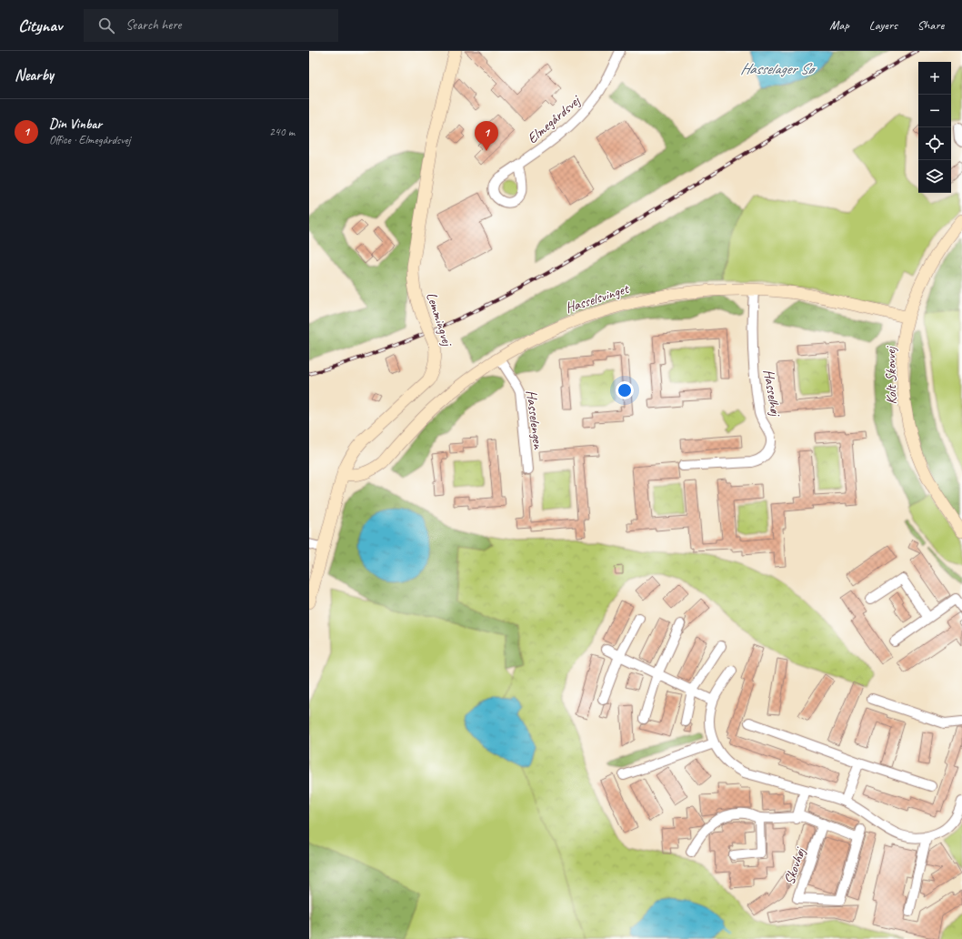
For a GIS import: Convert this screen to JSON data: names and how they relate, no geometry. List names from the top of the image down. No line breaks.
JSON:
{"streets":{"street":["Elmegårdsvej","Hasselsvinget","Lemmingvej","Kolt Skovvej","Hasselhøj","Hasselengen","Skovhøj"]},"crossings":[["Hasselsvinget","Lemmingvej"],["Hasselsvinget","Kolt Skovvej"],["Hasselsvinget","Hasselhøj"],["Hasselsvinget","Hasselengen"]],"water":["Hasselager Sø"],"page":{"header":"Citynav","search":"Search here","nav":["Map","Layers","Share"],"heading":"Nearby","map_buttons":["+","−"],"list":[{"mark":"1","name":"Din Vinbar","note":"Office · Elmegårdsvej","value":"240 m"}],"pins":"1"}}
